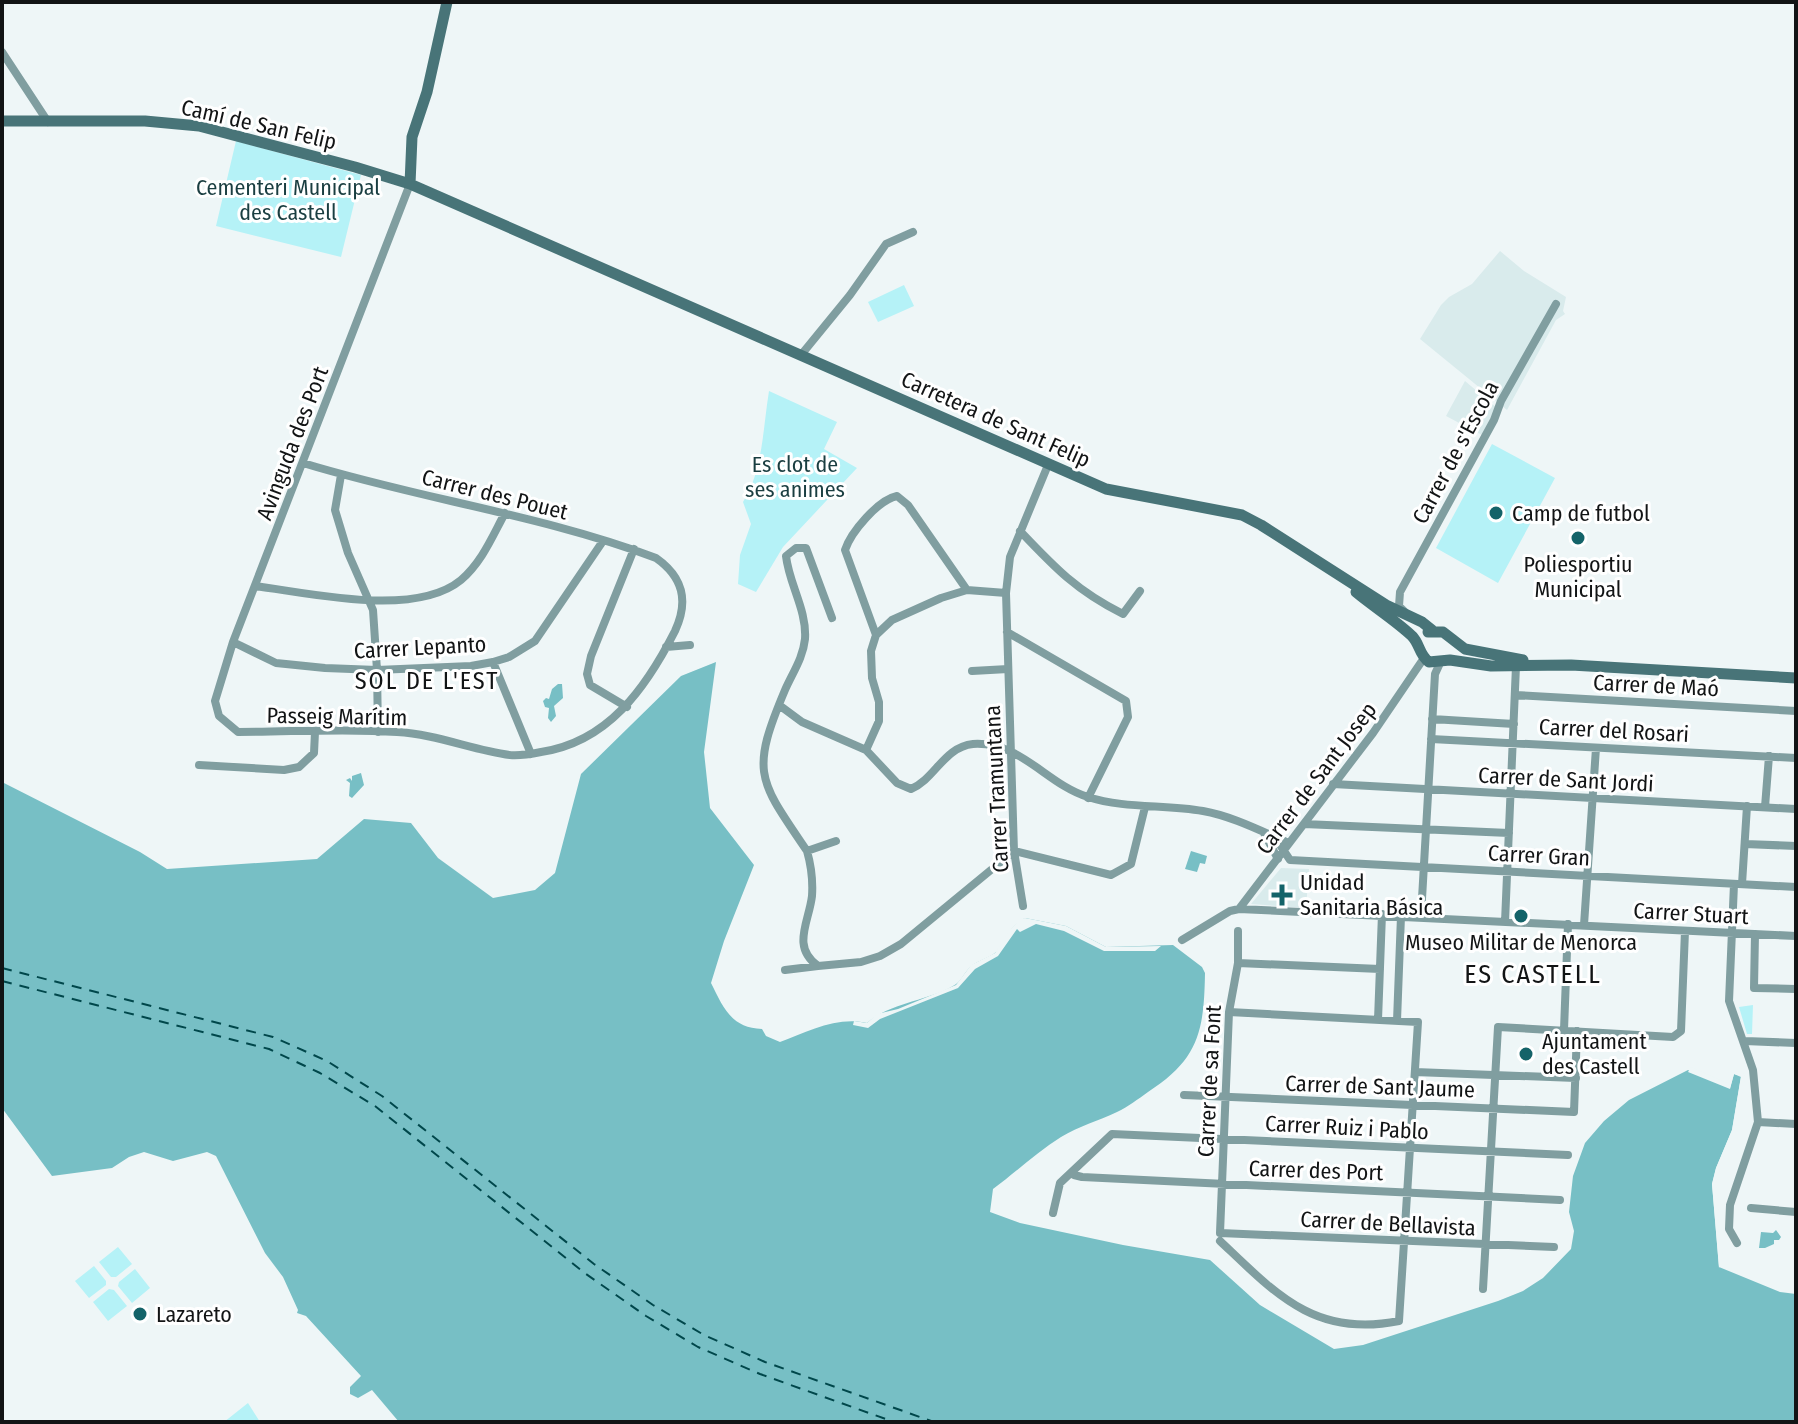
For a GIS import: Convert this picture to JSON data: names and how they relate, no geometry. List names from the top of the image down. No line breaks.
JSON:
{"streets":{"main road":["Camí de San Felip","Carretera de Sant Felip"],"street":["Avinguda des Port","Carrer de s'Escola","Carrer des Pouet","Carrer Lepanto","Carrer de Maó","Passeig Marítim","Carrer del Rosari","Carrer de Sant Josep","Carrer de Sant Jordi","Carrer Tramuntana","Carrer Gran","Carrer Stuart","Carrer de sa Font","Carrer de Sant Jaume","Carrer Ruiz i Pablo","Carrer des Port","Carrer de Bellavista"]},"crossings":[["Camí de San Felip","Carretera de Sant Felip"],["Camí de San Felip","Avinguda des Port"],["Carretera de Sant Felip","Carrer de s'Escola"],["Carretera de Sant Felip","Carrer de Sant Josep"],["Carretera de Sant Felip","Carrer Tramuntana"],["Avinguda des Port","Carrer des Pouet"],["Avinguda des Port","Carrer Lepanto"],["Avinguda des Port","Passeig Marítim"],["Carrer des Pouet","Carrer Lepanto"],["Carrer des Pouet","Passeig Marítim"],["Carrer de Sant Josep","Carrer de Sant Jordi"],["Carrer de Sant Josep","Carrer Gran"],["Carrer de sa Font","Carrer de Sant Jaume"],["Carrer de sa Font","Carrer Ruiz i Pablo"],["Carrer de sa Font","Carrer des Port"],["Carrer de sa Font","Carrer de Bellavista"],["Carrer Ruiz i Pablo","Carrer des Port"]],"districts":["SOL DE L'EST","ES CASTELL"],"parks":["Cementeri Municipal des Castell","Es clot de ses animes"],"places":{"other":["Camp de futbol","Poliesportiu Municipal","Museo Militar de Menorca","Ajuntament des Castell","Lazareto"],"health":["Unidad Sanitaria Básica"]}}
